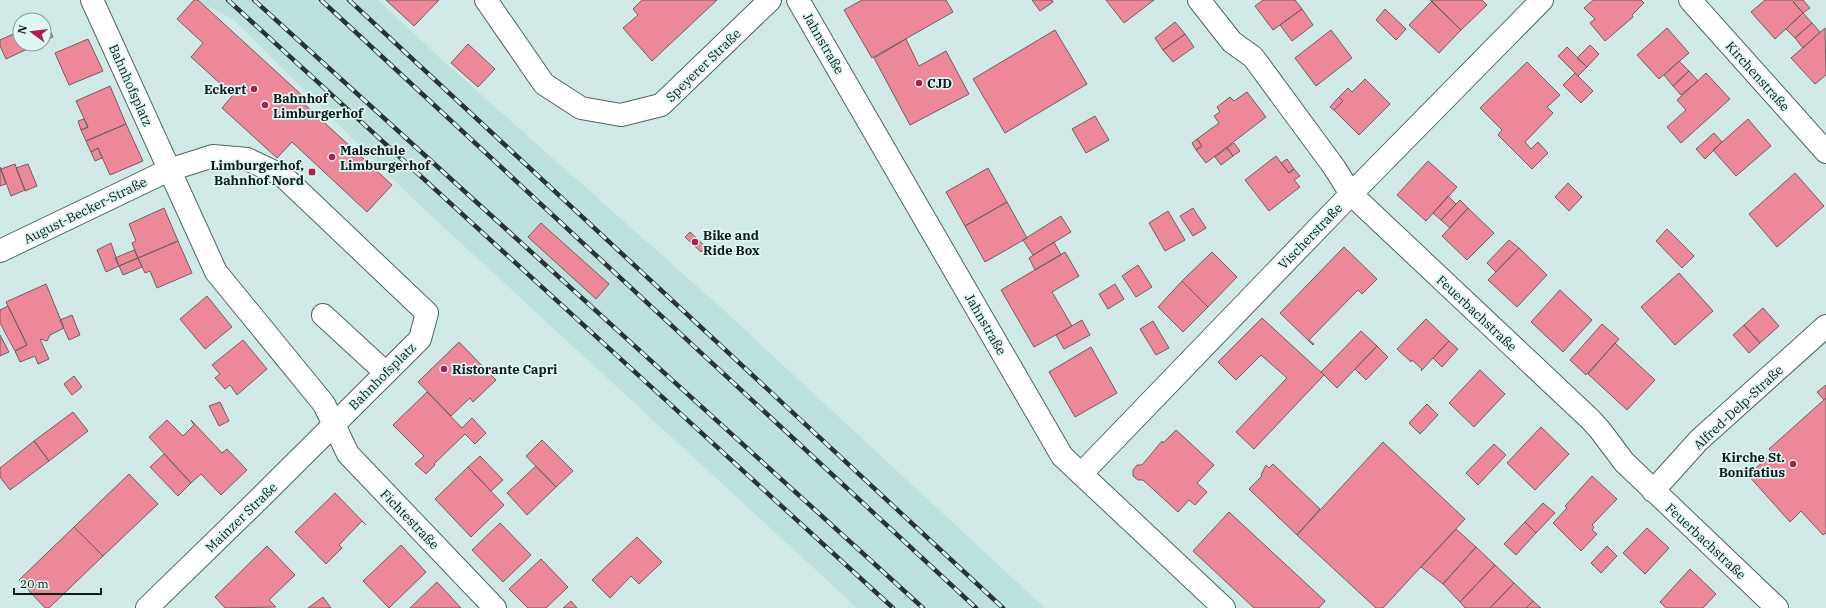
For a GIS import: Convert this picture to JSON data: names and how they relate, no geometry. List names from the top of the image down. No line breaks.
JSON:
{"streets":{"street":["Jahnstraße","Speyerer Straße","Kirchenstraße","Bahnhofsplatz","August-Becker-Straße","Vischerstraße","Feuerbachstraße","Alfred-Delp-Straße","Mainzer Straße","Fichtestraße"]},"crossings":[["Jahnstraße","Vischerstraße"],["Bahnhofsplatz","August-Becker-Straße"],["Bahnhofsplatz","Mainzer Straße"],["Bahnhofsplatz","Fichtestraße"],["Vischerstraße","Feuerbachstraße"],["Feuerbachstraße","Alfred-Delp-Straße"],["Mainzer Straße","Fichtestraße"]],"places":{"other":["CJD","Eckert","Bahnhof Limburgerhof","Malschule Limburgerhof","Bike and Ride Box","Ristorante Capri","Kirche St. Bonifatius"],"transit":["Limburgerhof, Bahnhof Nord"]},"scale_bar":"20 m","north":"left"}
